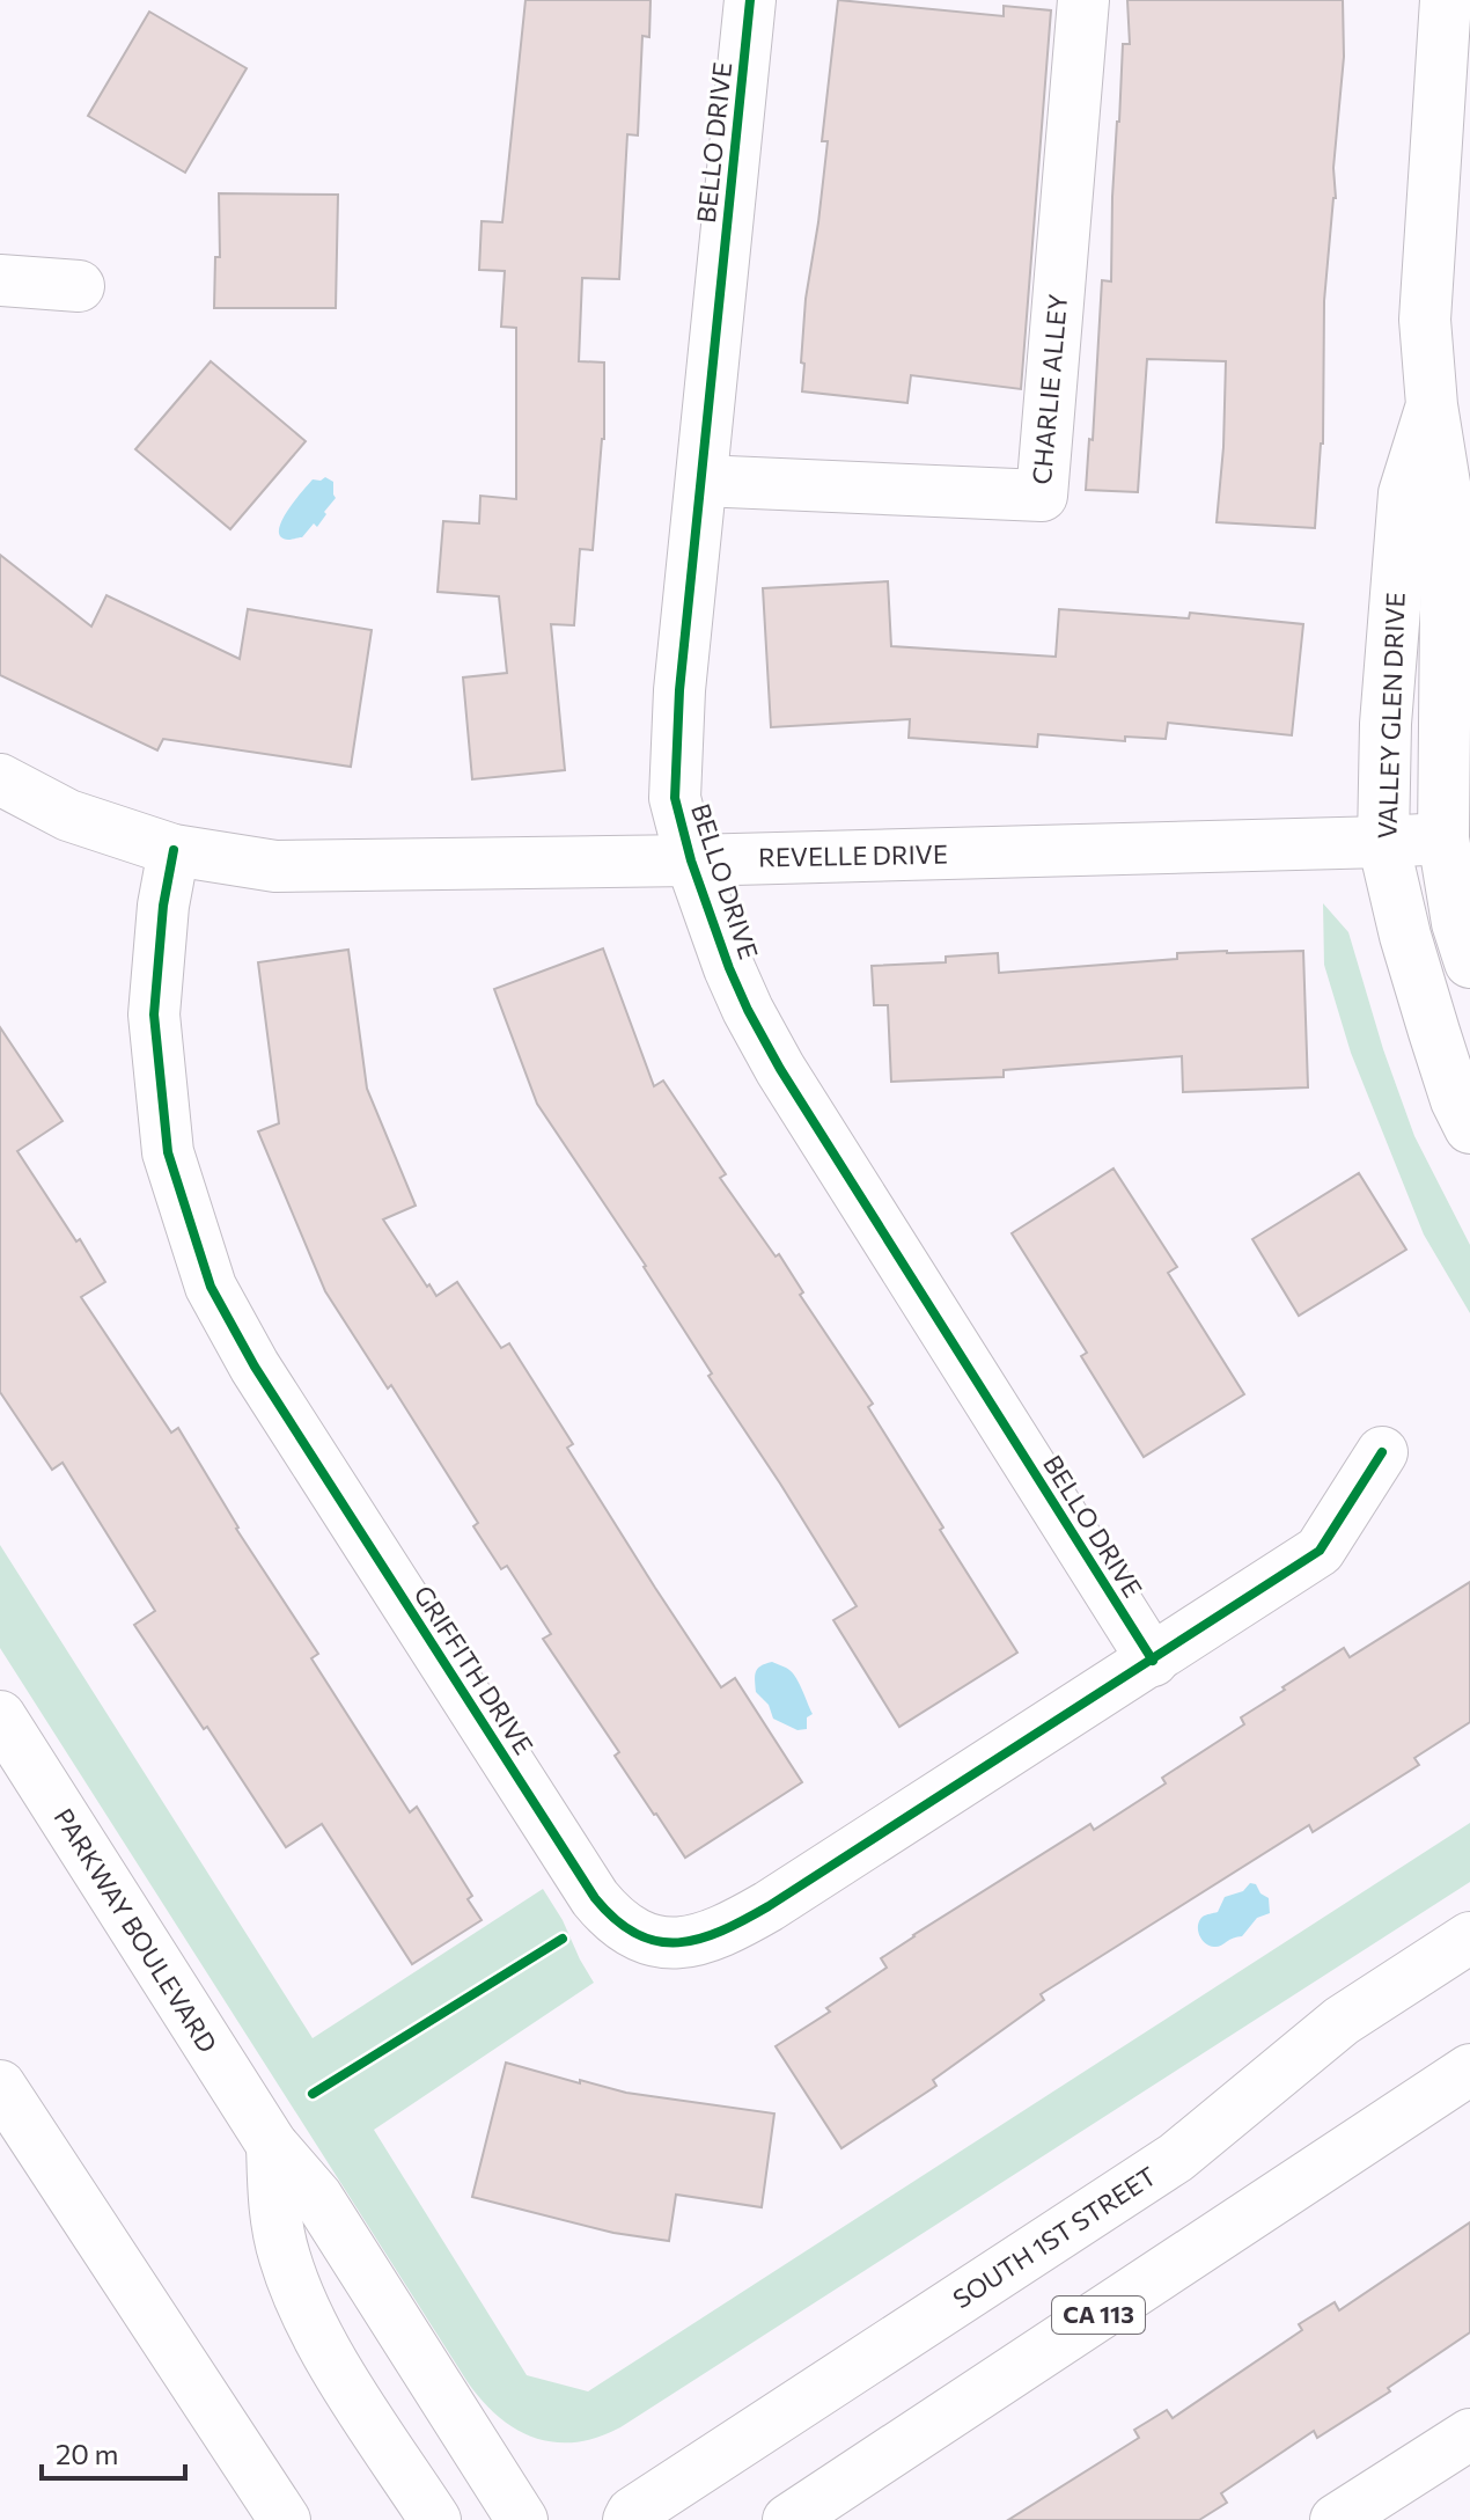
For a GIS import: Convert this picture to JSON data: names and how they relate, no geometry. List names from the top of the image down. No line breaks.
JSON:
{"streets":{"street":["BELLO DRIVE","CHARLIE ALLEY","VALLEY GLEN DRIVE","REVELLE DRIVE","GRIFFITH DRIVE","PARKWAY BOULEVARD","SOUTH 1ST STREET","CA 113"]},"crossings":[["BELLO DRIVE","CHARLIE ALLEY"],["BELLO DRIVE","REVELLE DRIVE"],["BELLO DRIVE","GRIFFITH DRIVE"],["VALLEY GLEN DRIVE","REVELLE DRIVE"],["REVELLE DRIVE","GRIFFITH DRIVE"]],"scale_bar":"20 m"}
